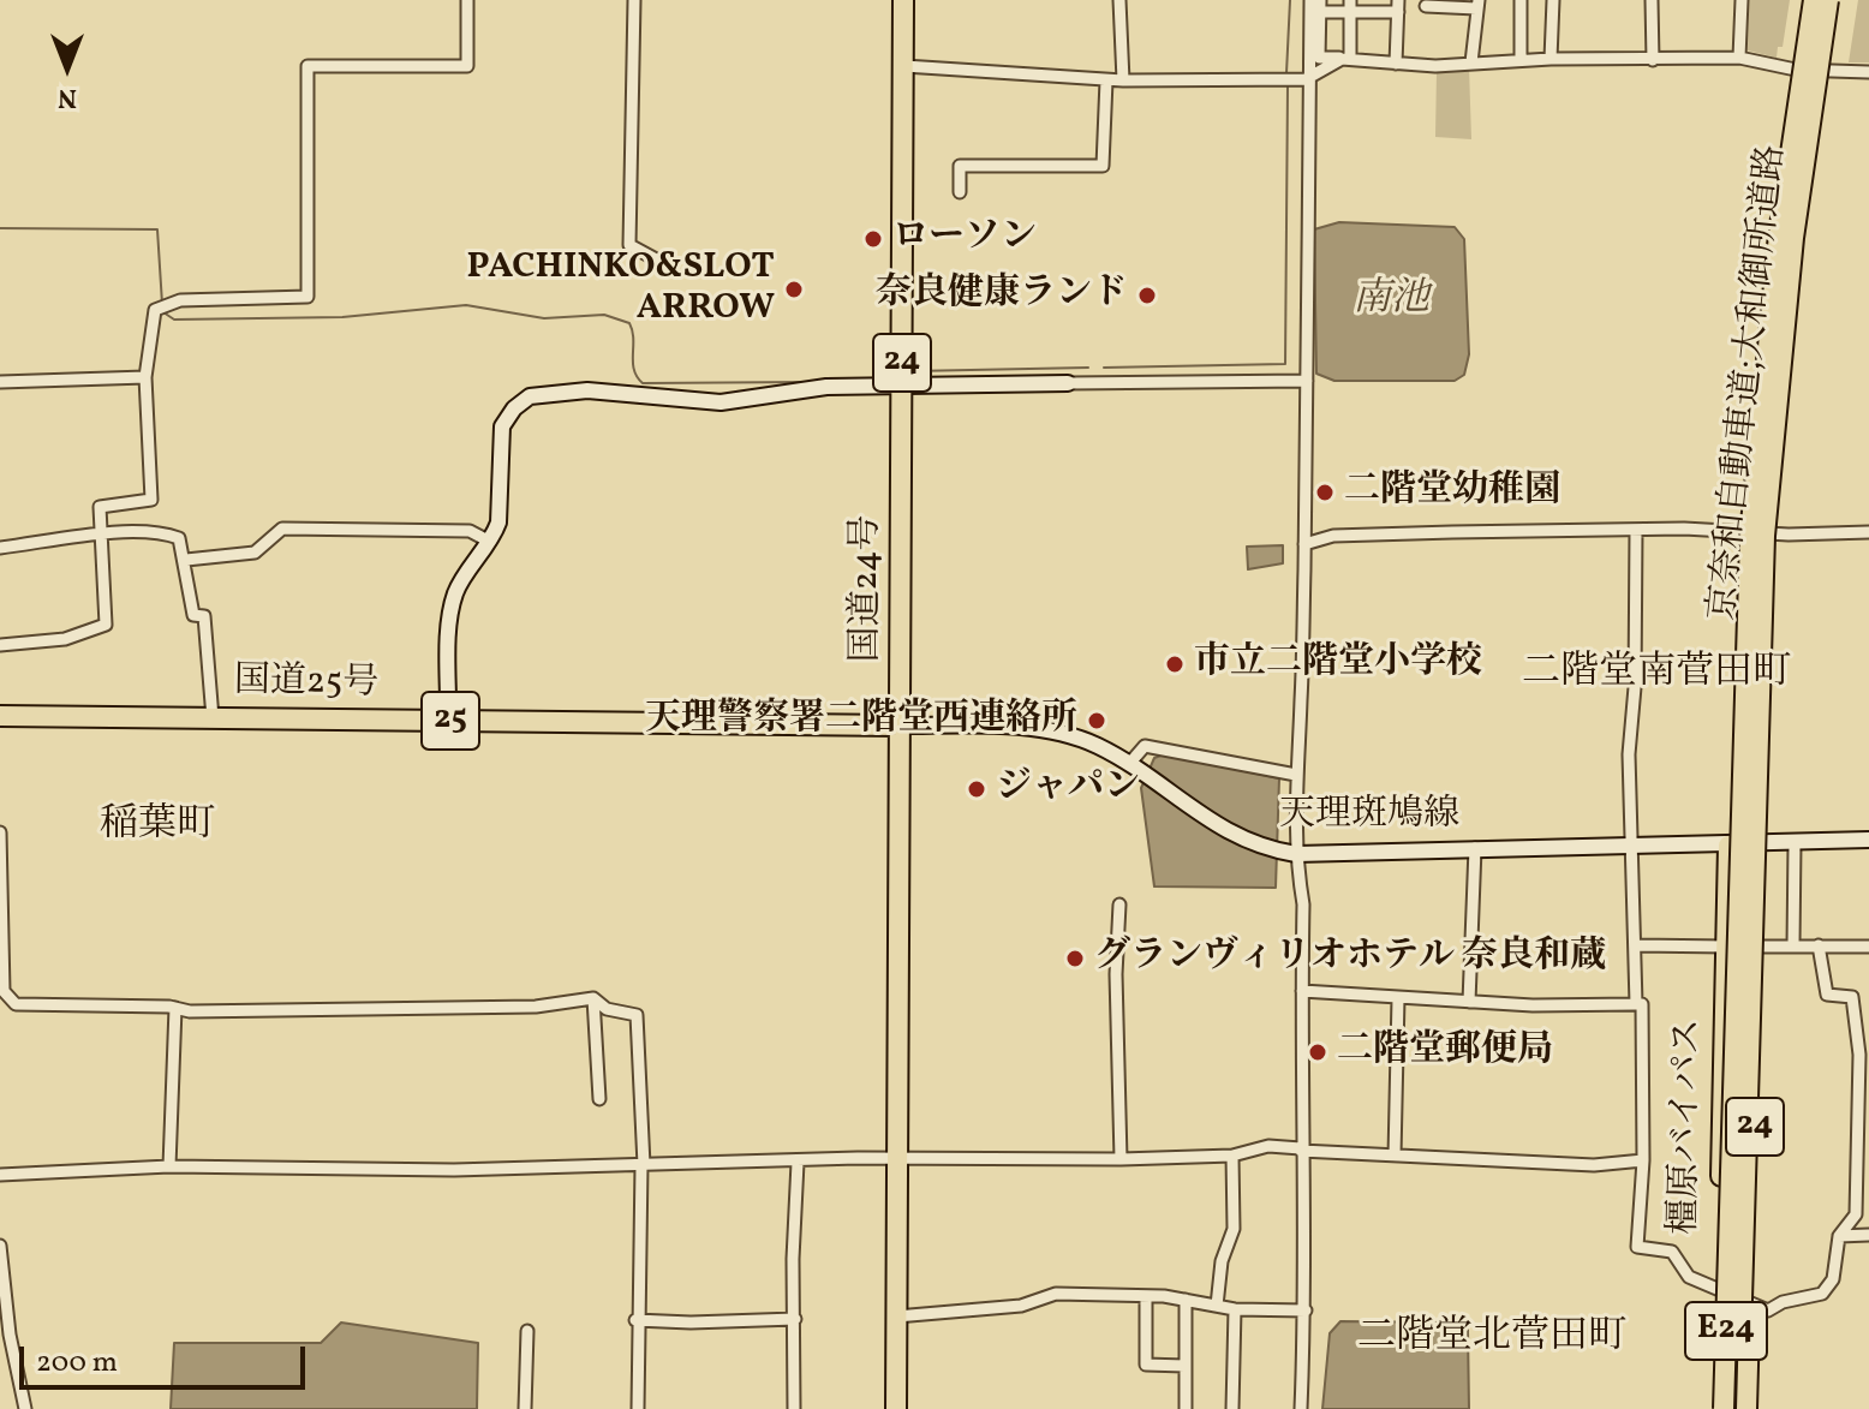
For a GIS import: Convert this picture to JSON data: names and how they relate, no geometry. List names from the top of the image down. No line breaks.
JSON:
{"streets":{"highway":["24","京奈和自動車道;大和御所道路","国道24号","国道25号","25","橿原バイパス","E24"],"main road":["天理斑鳩線"]},"crossings":[["24","京奈和自動車道;大和御所道路"],["24","橿原バイパス"],["国道24号","国道25号"],["国道24号","天理斑鳩線"],["国道25号","天理斑鳩線"],["天理斑鳩線","橿原バイパス"]],"districts":["二階堂南菅田町","稲葉町","二階堂北菅田町"],"water":["南池"],"places":["ローソン","PACHINKO&SLOT ARROW","奈良健康ランド","二階堂幼稚園","市立二階堂小学校","天理警察署二階堂西連絡所","ジャパン","グランヴィリオホテル 奈良和蔵","二階堂郵便局"],"scale_bar":"200 m","north":"bottom"}
